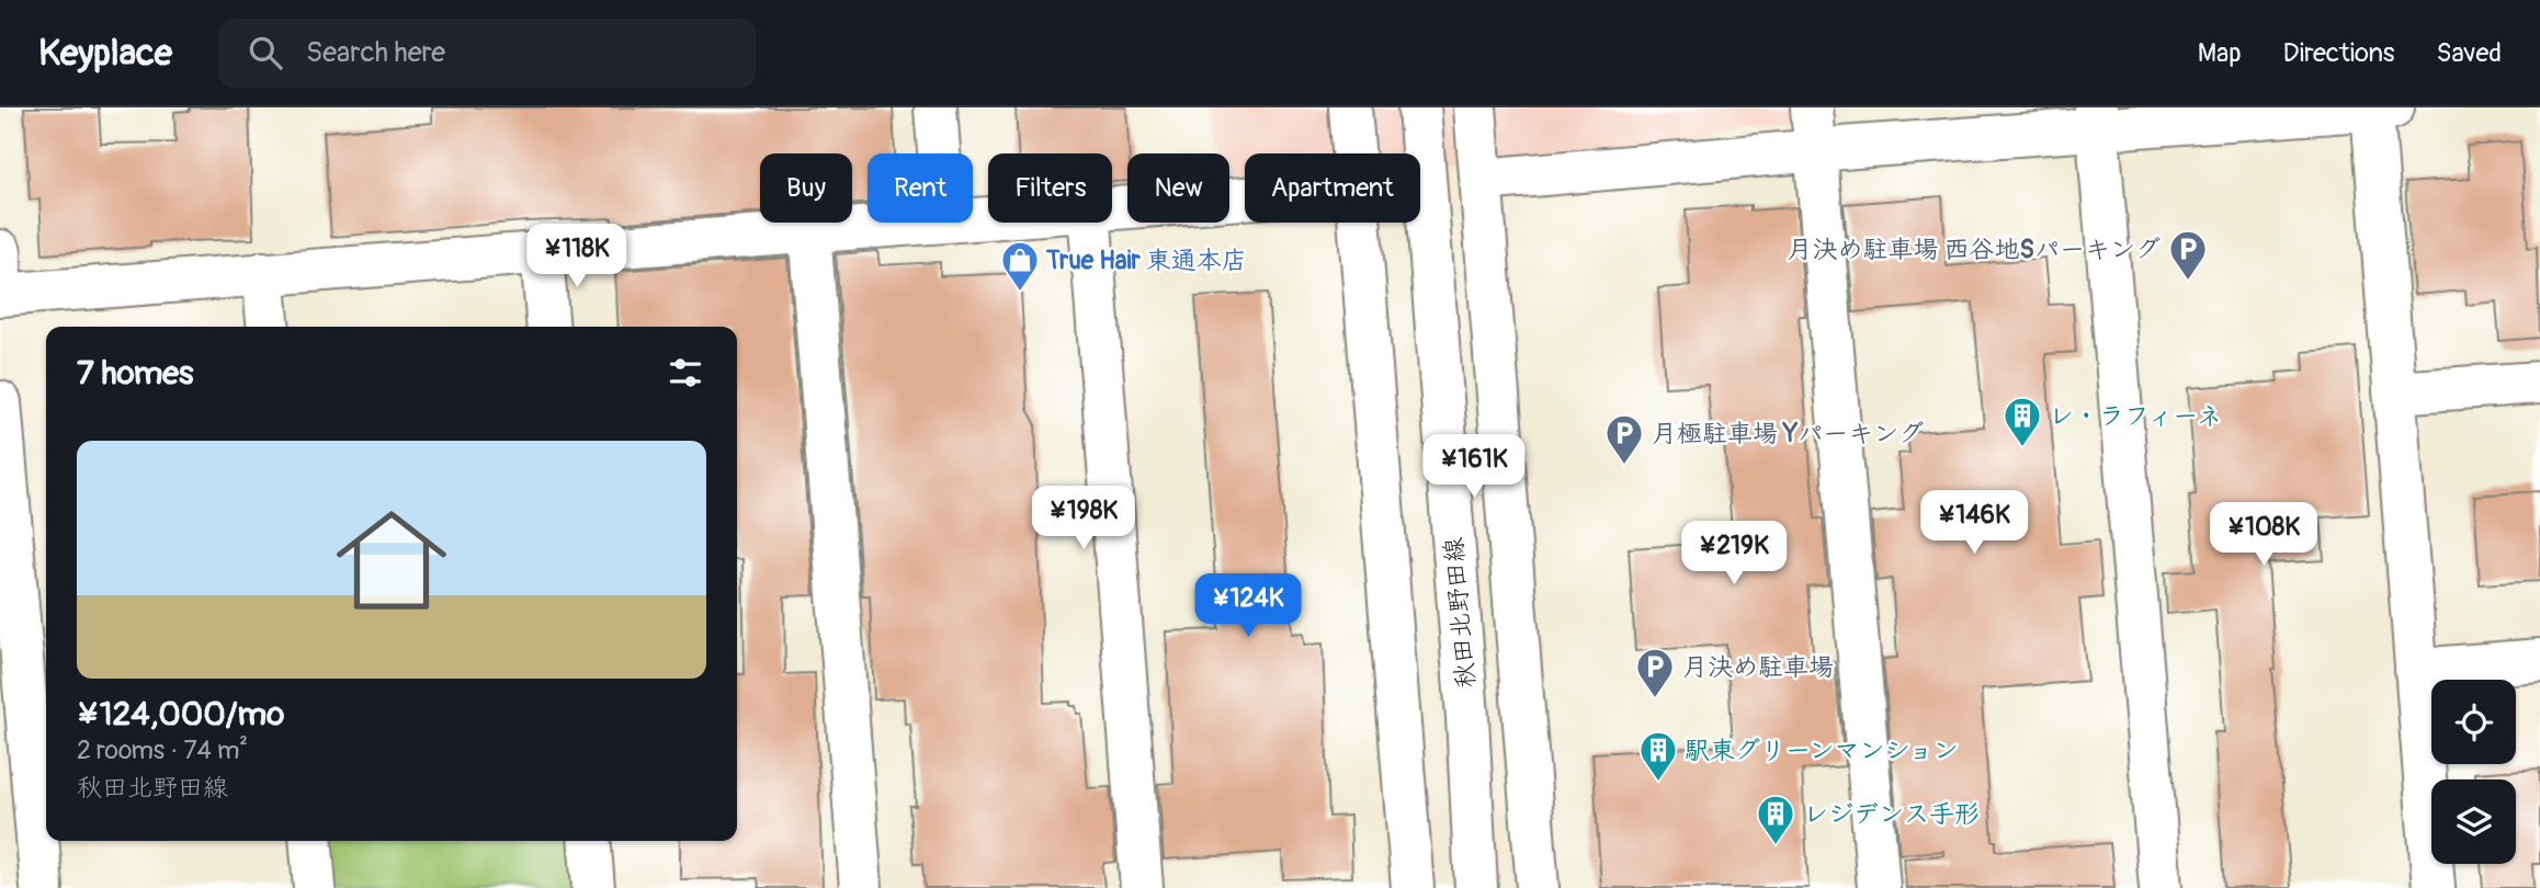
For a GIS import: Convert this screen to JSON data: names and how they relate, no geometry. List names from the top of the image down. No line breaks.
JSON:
{"streets":{"main road":["秋田北野田線"]},"places":{"parking":["月決め駐車場 西谷地Sパーキング","月極駐車場 Yパーキング","月決め駐車場"],"shop":["True Hair 東通本店"],"building":["レ・ラフィーネ","駅東グリーンマンション","レジデンス手形"]},"page":{"header":"Keyplace","search":"Search here","nav":["Map","Directions","Saved"],"chip":["Buy","Rent","Filters","New","Apartment"],"price":["¥118K","¥161K","¥198K","¥146K","¥108K","¥219K","¥124K"],"heading":"7 homes","list":[{"name":"¥124,000/mo","note":"2 rooms · 74 m² · 秋田北野田線"}]}}
